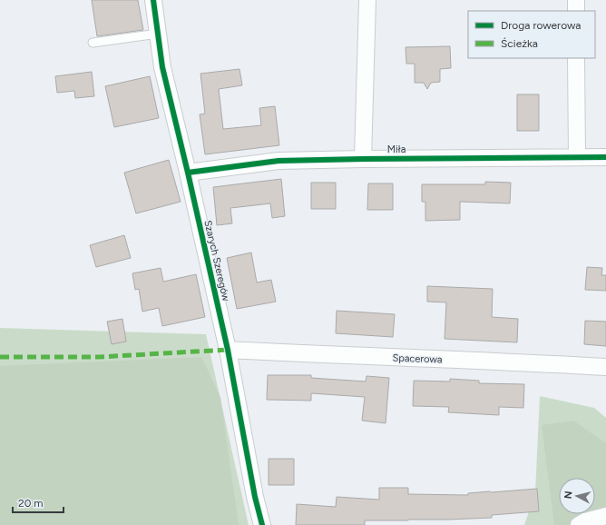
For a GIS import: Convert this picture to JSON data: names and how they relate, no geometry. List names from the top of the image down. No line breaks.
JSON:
{"streets":{"street":["Miła","Szarych Szeregów","Spacerowa"]},"crossings":[["Miła","Szarych Szeregów"],["Szarych Szeregów","Spacerowa"]],"legend":["Droga rowerowa","Ścieżka"],"scale_bar":"20 m","north":"left"}
